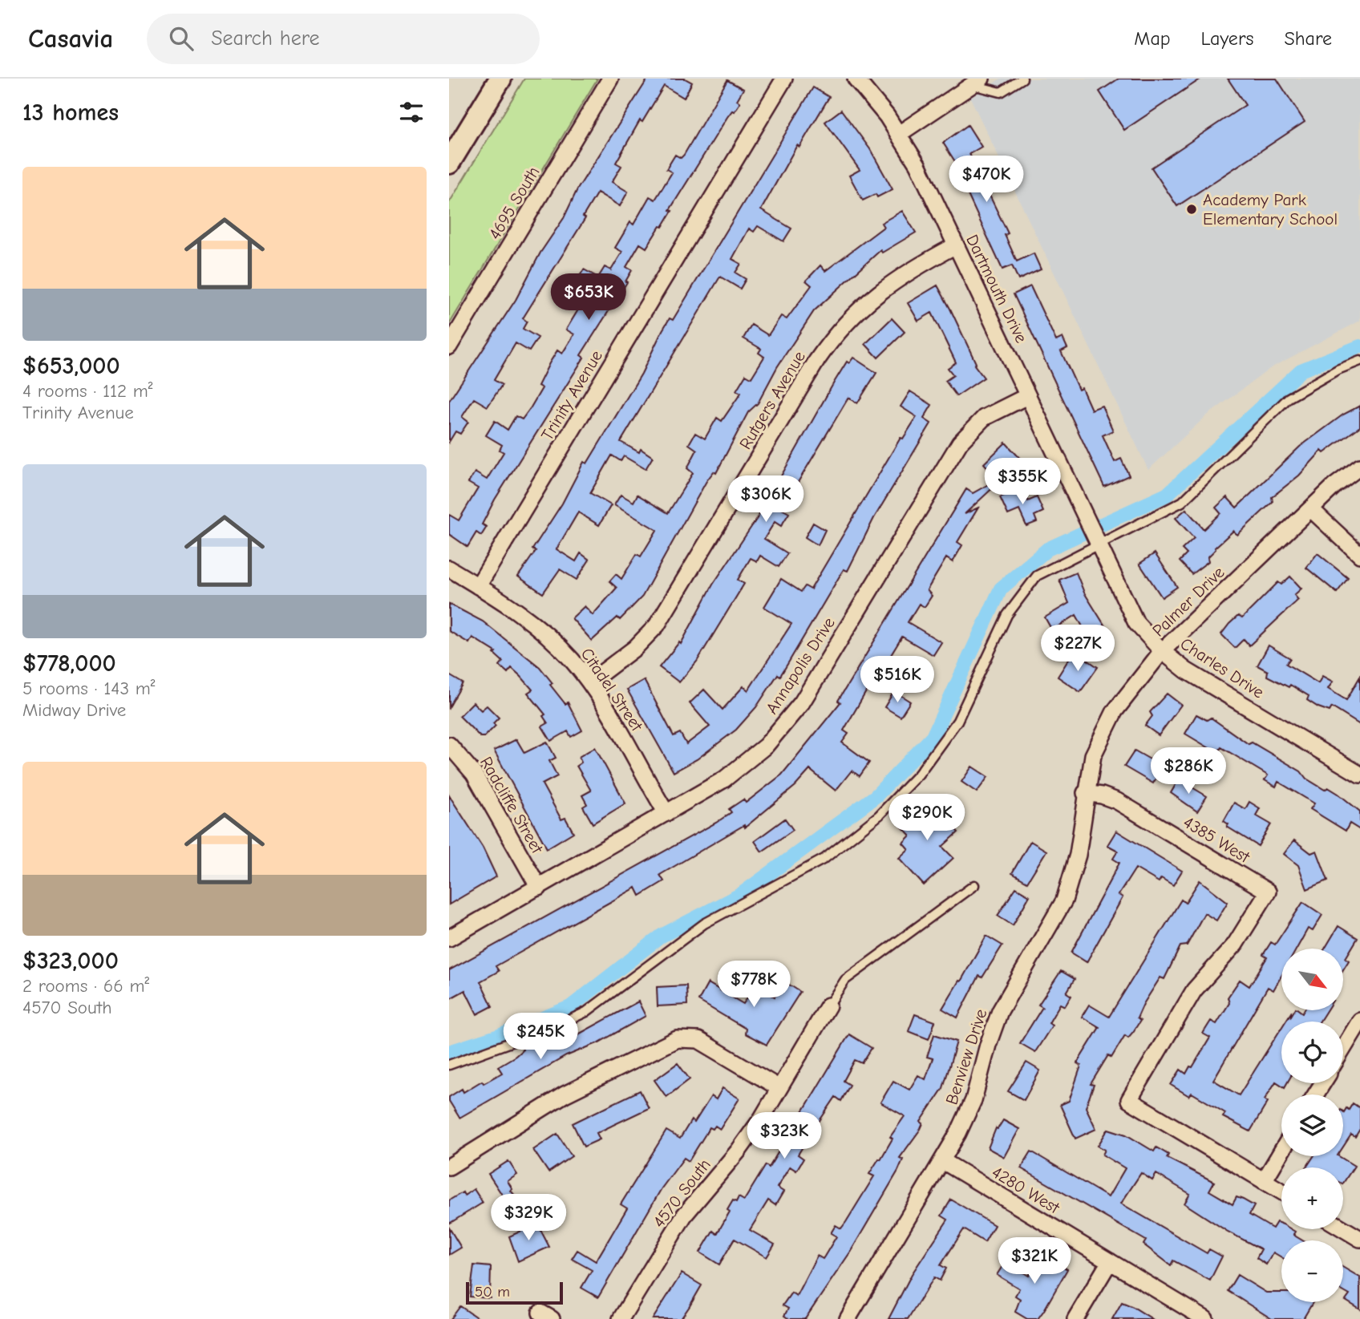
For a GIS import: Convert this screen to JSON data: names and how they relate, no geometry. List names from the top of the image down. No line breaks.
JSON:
{"streets":{"street":["4695 South","Dartmouth Drive","Trinity Avenue","Rutgers Avenue","Palmer Drive","Annapolis Drive","Charles Drive","Citadel Street","Radcliffe Street","4385 West","Benview Drive","4280 West","4570 South"]},"crossings":[["Dartmouth Drive","Rutgers Avenue"],["Dartmouth Drive","Annapolis Drive"],["Dartmouth Drive","Charles Drive"],["Trinity Avenue","Citadel Street"],["Rutgers Avenue","Citadel Street"],["Palmer Drive","Charles Drive"],["Palmer Drive","4385 West"],["Palmer Drive","Benview Drive"],["Annapolis Drive","Citadel Street"],["Annapolis Drive","Radcliffe Street"],["4385 West","Benview Drive"],["Benview Drive","4280 West"]],"places":["Academy Park Elementary School"],"scale_bar":"50 m","north":"bottom right","page":{"header":"Casavia","search":"Search here","nav":["Map","Layers","Share"],"heading":"13 homes","list":[{"name":"$653,000","note":"4 rooms · 112 m² · Trinity Avenue"},{"name":"$778,000","note":"5 rooms · 143 m² · Midway Drive"},{"name":"$323,000","note":"2 rooms · 66 m² · 4570 South"}],"price":["$470K","$653K","$355K","$306K","$227K","$516K","$286K","$290K","$778K","$245K","$323K","$329K","$321K"],"map_buttons":["+","−"],"scale":"50 m"}}
